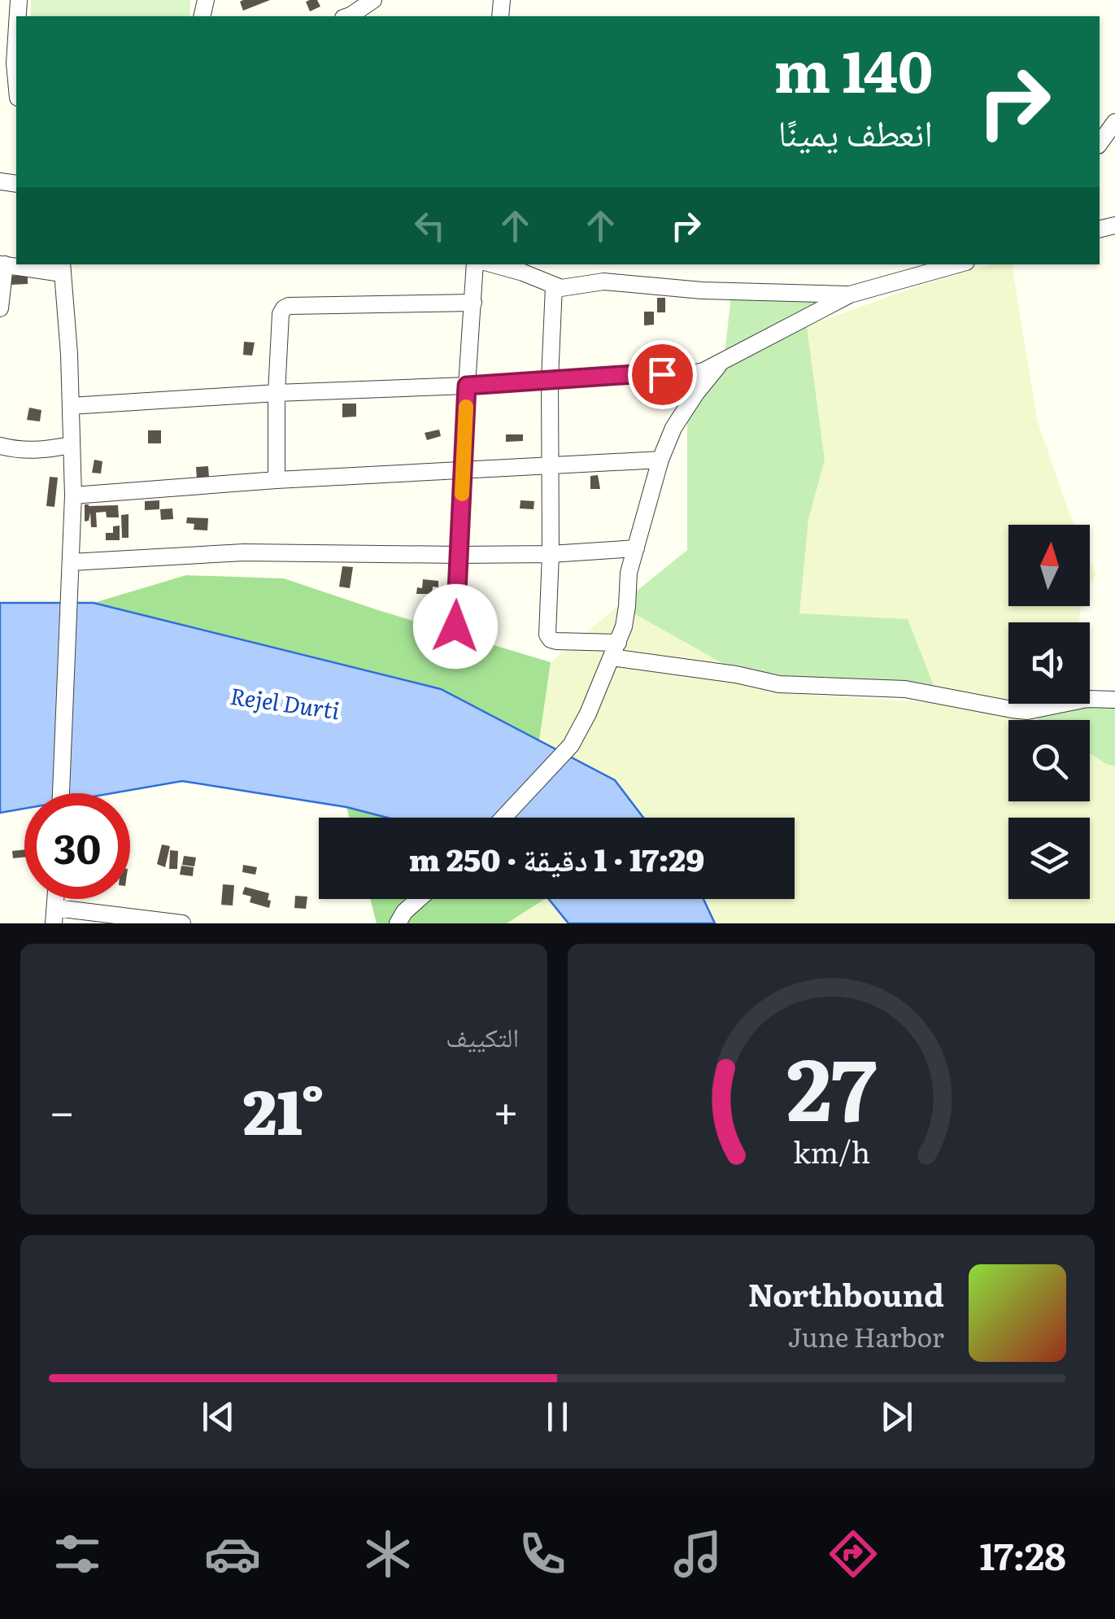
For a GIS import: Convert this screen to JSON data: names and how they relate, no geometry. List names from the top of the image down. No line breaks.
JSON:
{"water":["Rejel Durti"],"north":"top","page":{"turn":["140 m","انعطف يمينًا"],"limit":"30","trip":"17:29 · 1 دقيقة · 250 m","tile":"التكييف","heat":["−","21°","+"],"song":["Northbound","June Harbor"],"tabs":"17:28","gauge":["27","km/h"]}}
